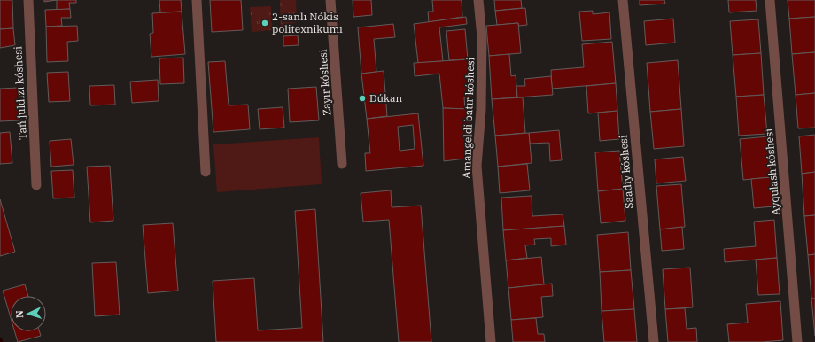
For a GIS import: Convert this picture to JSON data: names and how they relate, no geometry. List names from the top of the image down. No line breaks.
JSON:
{"streets":{"street":["Zayır kóshesi","Tań juldızı kóshesi","Amangeldi batır kóshesi","Saadiy kóshesi","Ayqulash kóshesi"]},"places":["2-sanlı Nókis politexnikumı","Dúkan"],"north":"left"}
